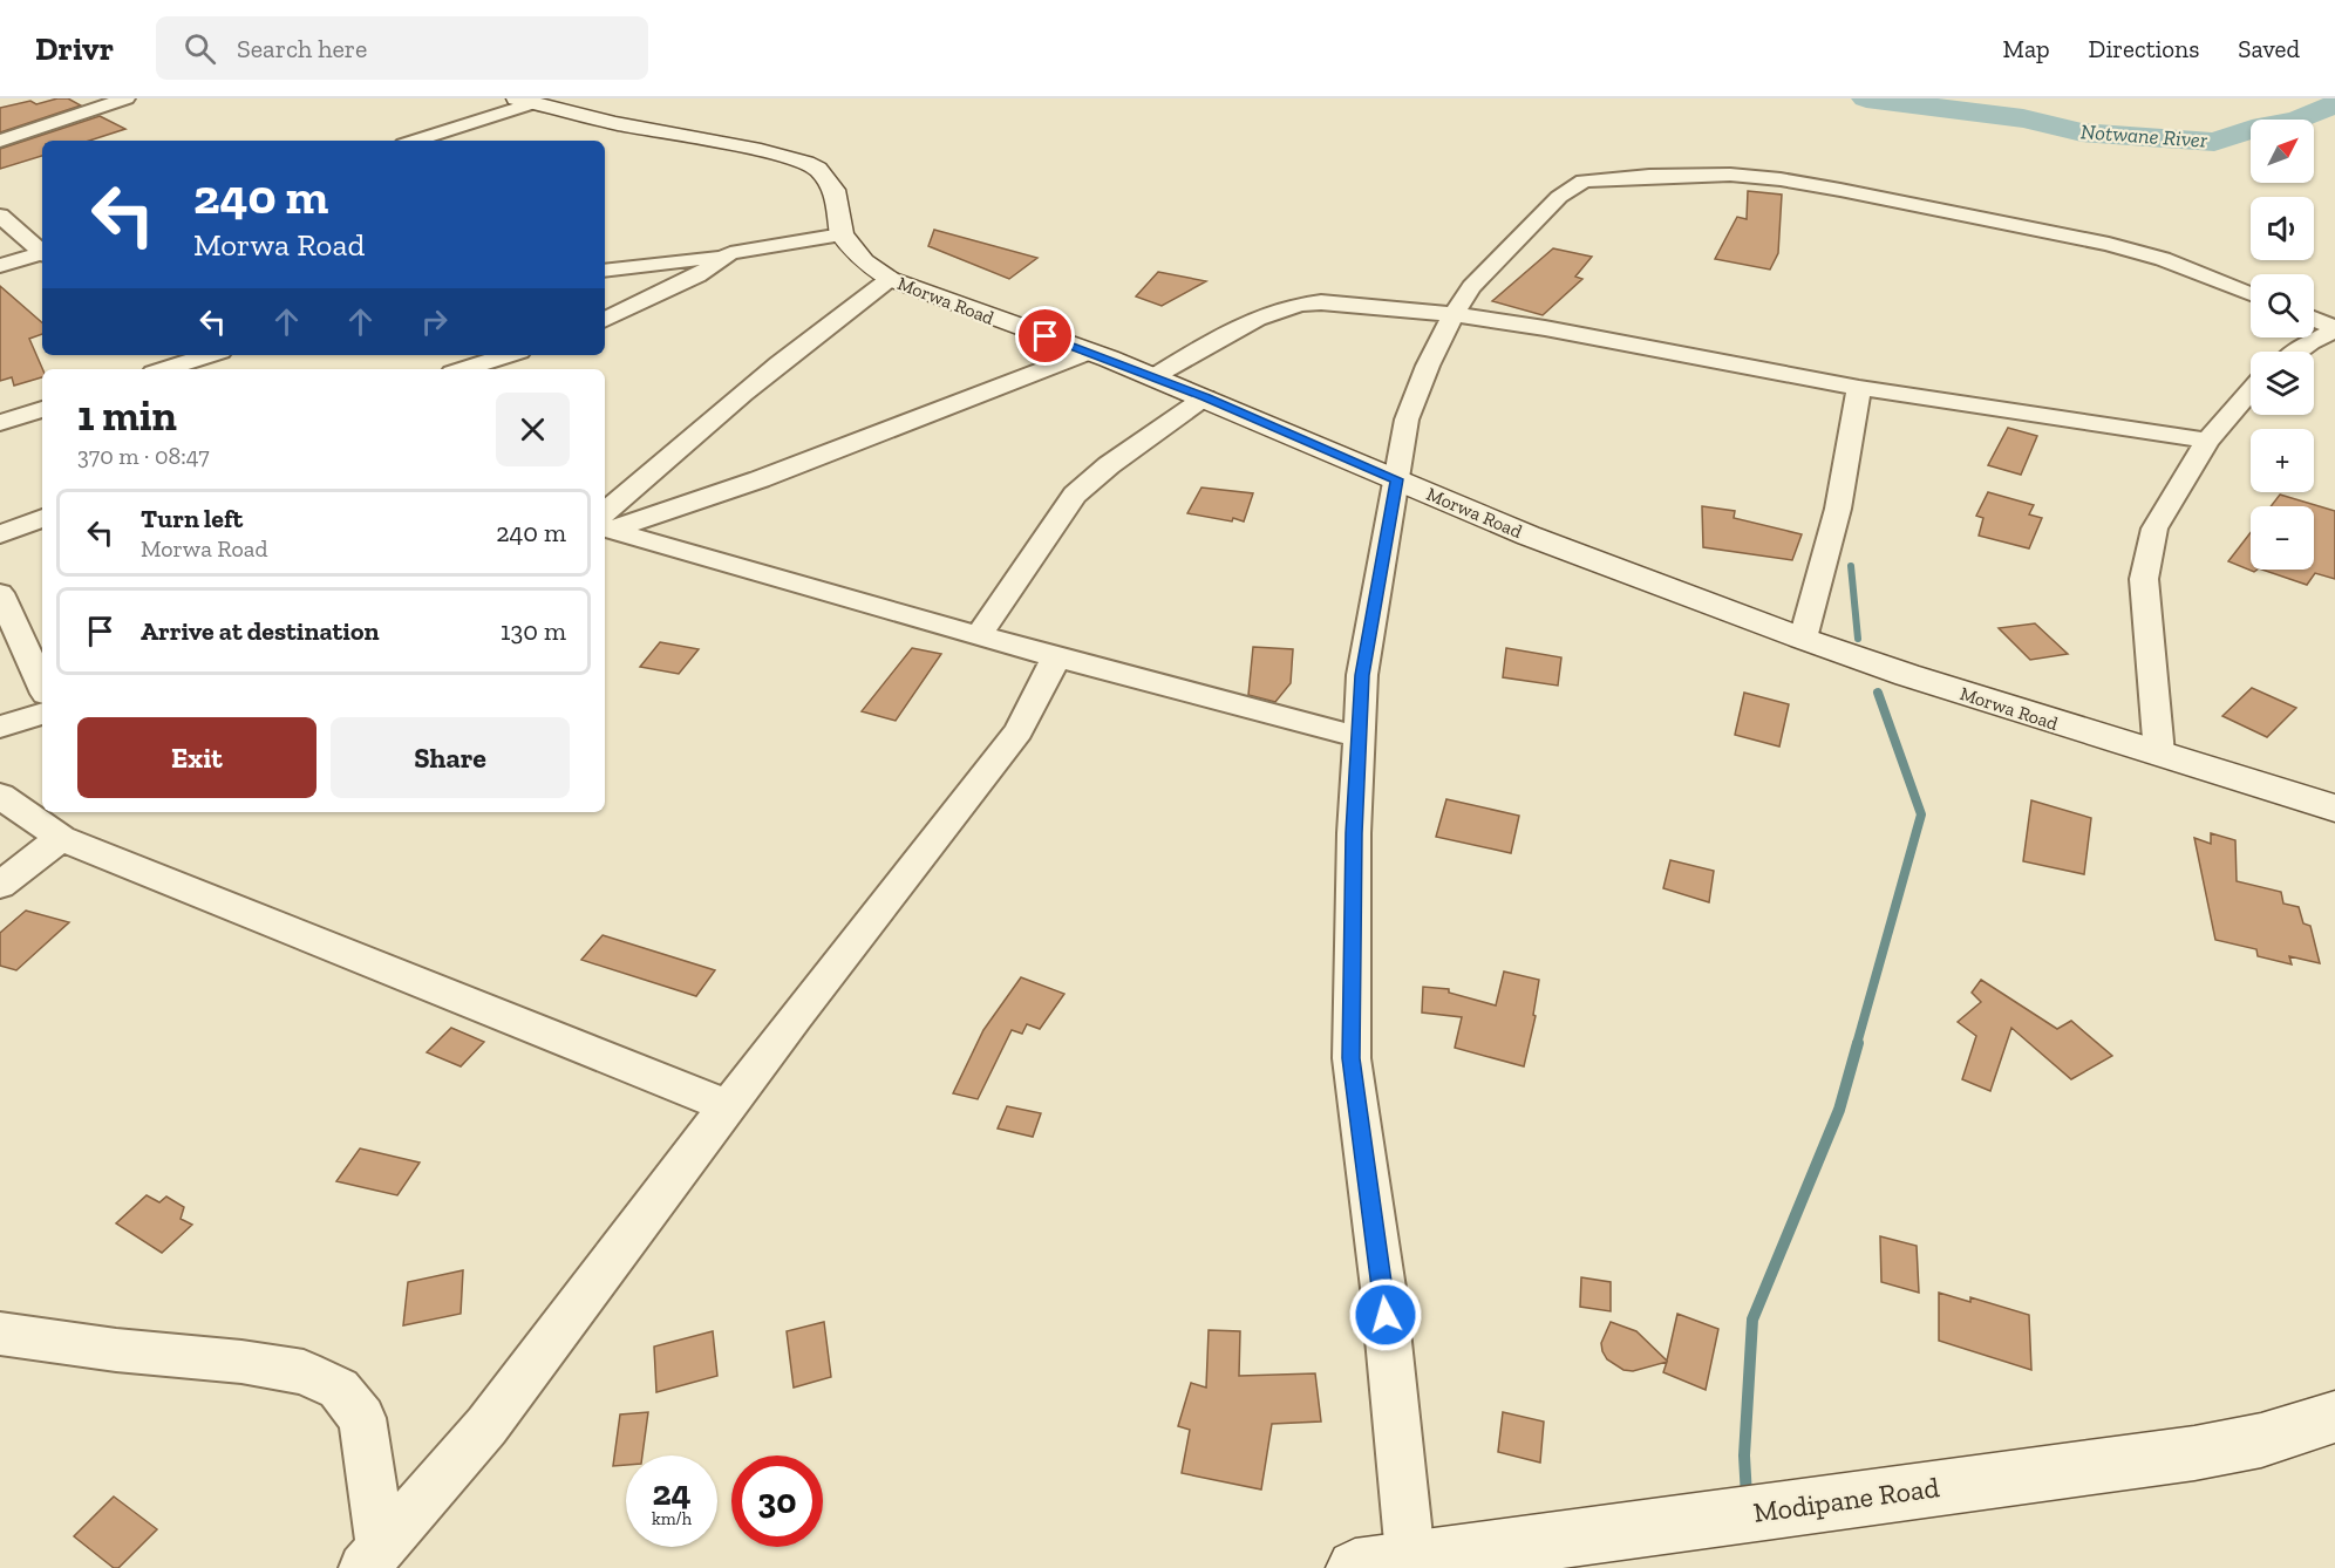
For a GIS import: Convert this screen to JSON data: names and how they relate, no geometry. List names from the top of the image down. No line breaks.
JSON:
{"streets":{"main road":["Morwa Road","Modipane Road"]},"water":["Notwane River"],"north":"top right","page":{"header":"Drivr","search":"Search here","nav":["Map","Directions","Saved"],"map_buttons":["+","−"],"turn":["240 m","Morwa Road"],"heading":["1 min","370 m · 08:47"],"list":[{"name":"Turn left","note":"Morwa Road","value":"240 m"},{"name":"Arrive at destination","value":"130 m"}],"buttons":["Exit","Share"],"speed":"24 km/h","limit":"30"}}
